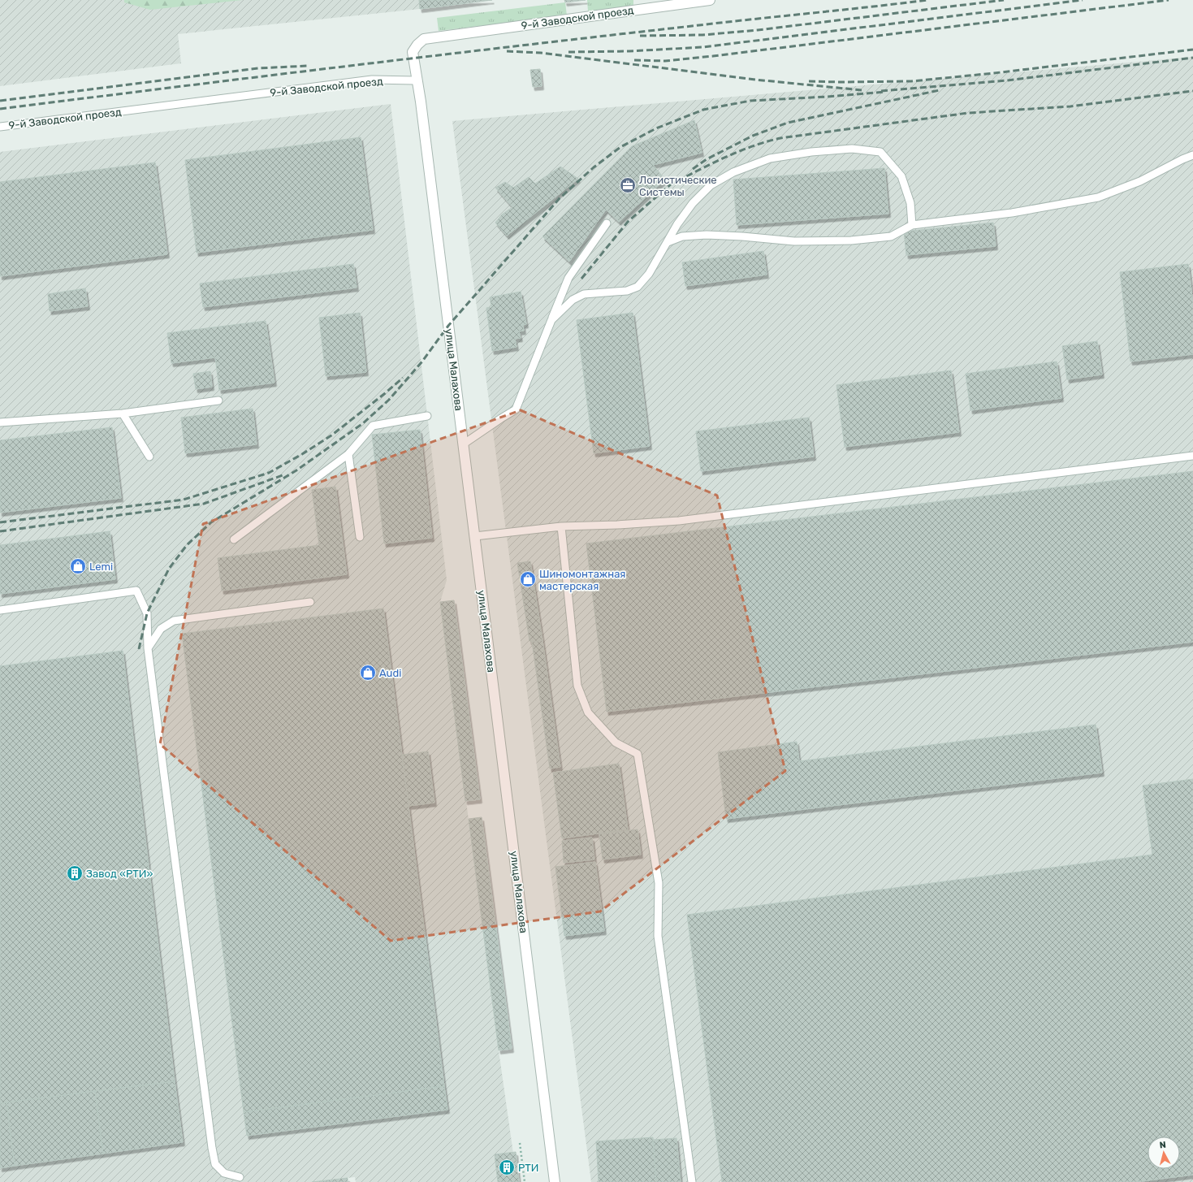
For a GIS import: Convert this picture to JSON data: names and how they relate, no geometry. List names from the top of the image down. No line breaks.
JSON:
{"streets":{"street":["9-й Заводской проезд","улица Малахова"]},"crossings":[["9-й Заводской проезд","улица Малахова"]],"places":{"office":["Логистические Системы"],"shop":["Lemi","Шиномонтажная мастерская","Audi"],"building":["Завод «РТИ»","РТИ"]},"north":"top"}
